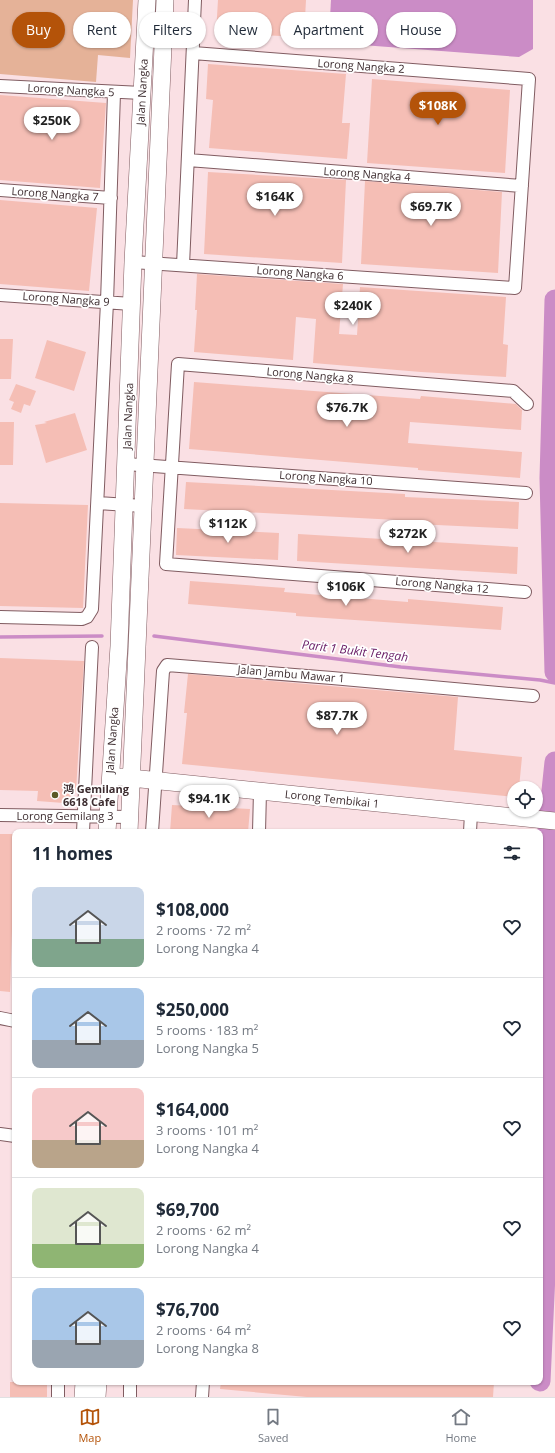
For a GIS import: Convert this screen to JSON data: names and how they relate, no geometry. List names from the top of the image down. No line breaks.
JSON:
{"streets":{"street":["Lorong Nangka 2","Lorong Nangka 5","Jalan Nangka","Lorong Nangka 4","Lorong Nangka 7","Lorong Nangka 6","Lorong Nangka 9","Lorong Nangka 8","Lorong Nangka 10","Lorong Nangka 12","Jalan Jambu Mawar 1","Lorong Tembikai 1","Lorong Gemilang 3"]},"crossings":[["Lorong Nangka 2","Lorong Nangka 4"],["Lorong Nangka 2","Lorong Nangka 6"],["Lorong Nangka 5","Jalan Nangka"],["Jalan Nangka","Lorong Nangka 6"],["Jalan Nangka","Lorong Nangka 9"],["Jalan Nangka","Lorong Nangka 10"],["Jalan Nangka","Lorong Tembikai 1"],["Jalan Nangka","Lorong Gemilang 3"],["Lorong Nangka 4","Lorong Nangka 6"],["Lorong Nangka 8","Lorong Nangka 10"],["Lorong Nangka 8","Lorong Nangka 12"],["Lorong Nangka 10","Lorong Nangka 12"],["Jalan Jambu Mawar 1","Lorong Tembikai 1"]],"water":["Parit 1 Bukit Tengah"],"places":["鸿 Gemilang 6618 Cafe"],"page":{"chip":["Buy","Rent","Filters","New","Apartment","House"],"price":["$108K","$250K","$164K","$69.7K","$240K","$76.7K","$112K","$272K","$106K","$87.7K","$94.1K"],"heading":"11 homes","list":[{"name":"$108,000","note":"2 rooms · 72 m² · Lorong Nangka 4"},{"name":"$250,000","note":"5 rooms · 183 m² · Lorong Nangka 5"},{"name":"$164,000","note":"3 rooms · 101 m² · Lorong Nangka 4"},{"name":"$69,700","note":"2 rooms · 62 m² · Lorong Nangka 4"},{"name":"$76,700","note":"2 rooms · 64 m² · Lorong Nangka 8"}],"tabs":["Map","Saved","Home"]}}
